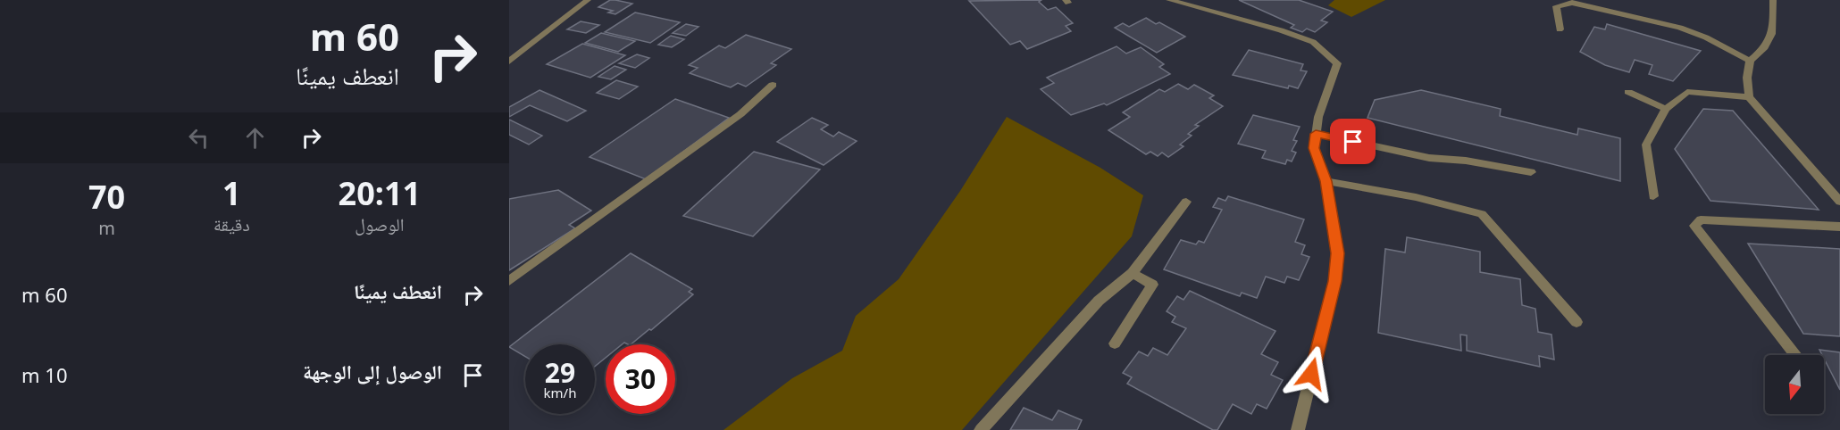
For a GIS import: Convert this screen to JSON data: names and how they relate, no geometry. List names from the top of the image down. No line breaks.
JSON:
{"north":"bottom","page":{"turn":["60 m","انعطف يمينًا"],"eta":["20:11","الوصول","1","دقيقة","70","m"],"list":[{"name":"انعطف يمينًا","value":"60 m"},{"name":"الوصول إلى الوجهة","value":"10 m"}],"speed":"29 km/h","limit":"30"}}
